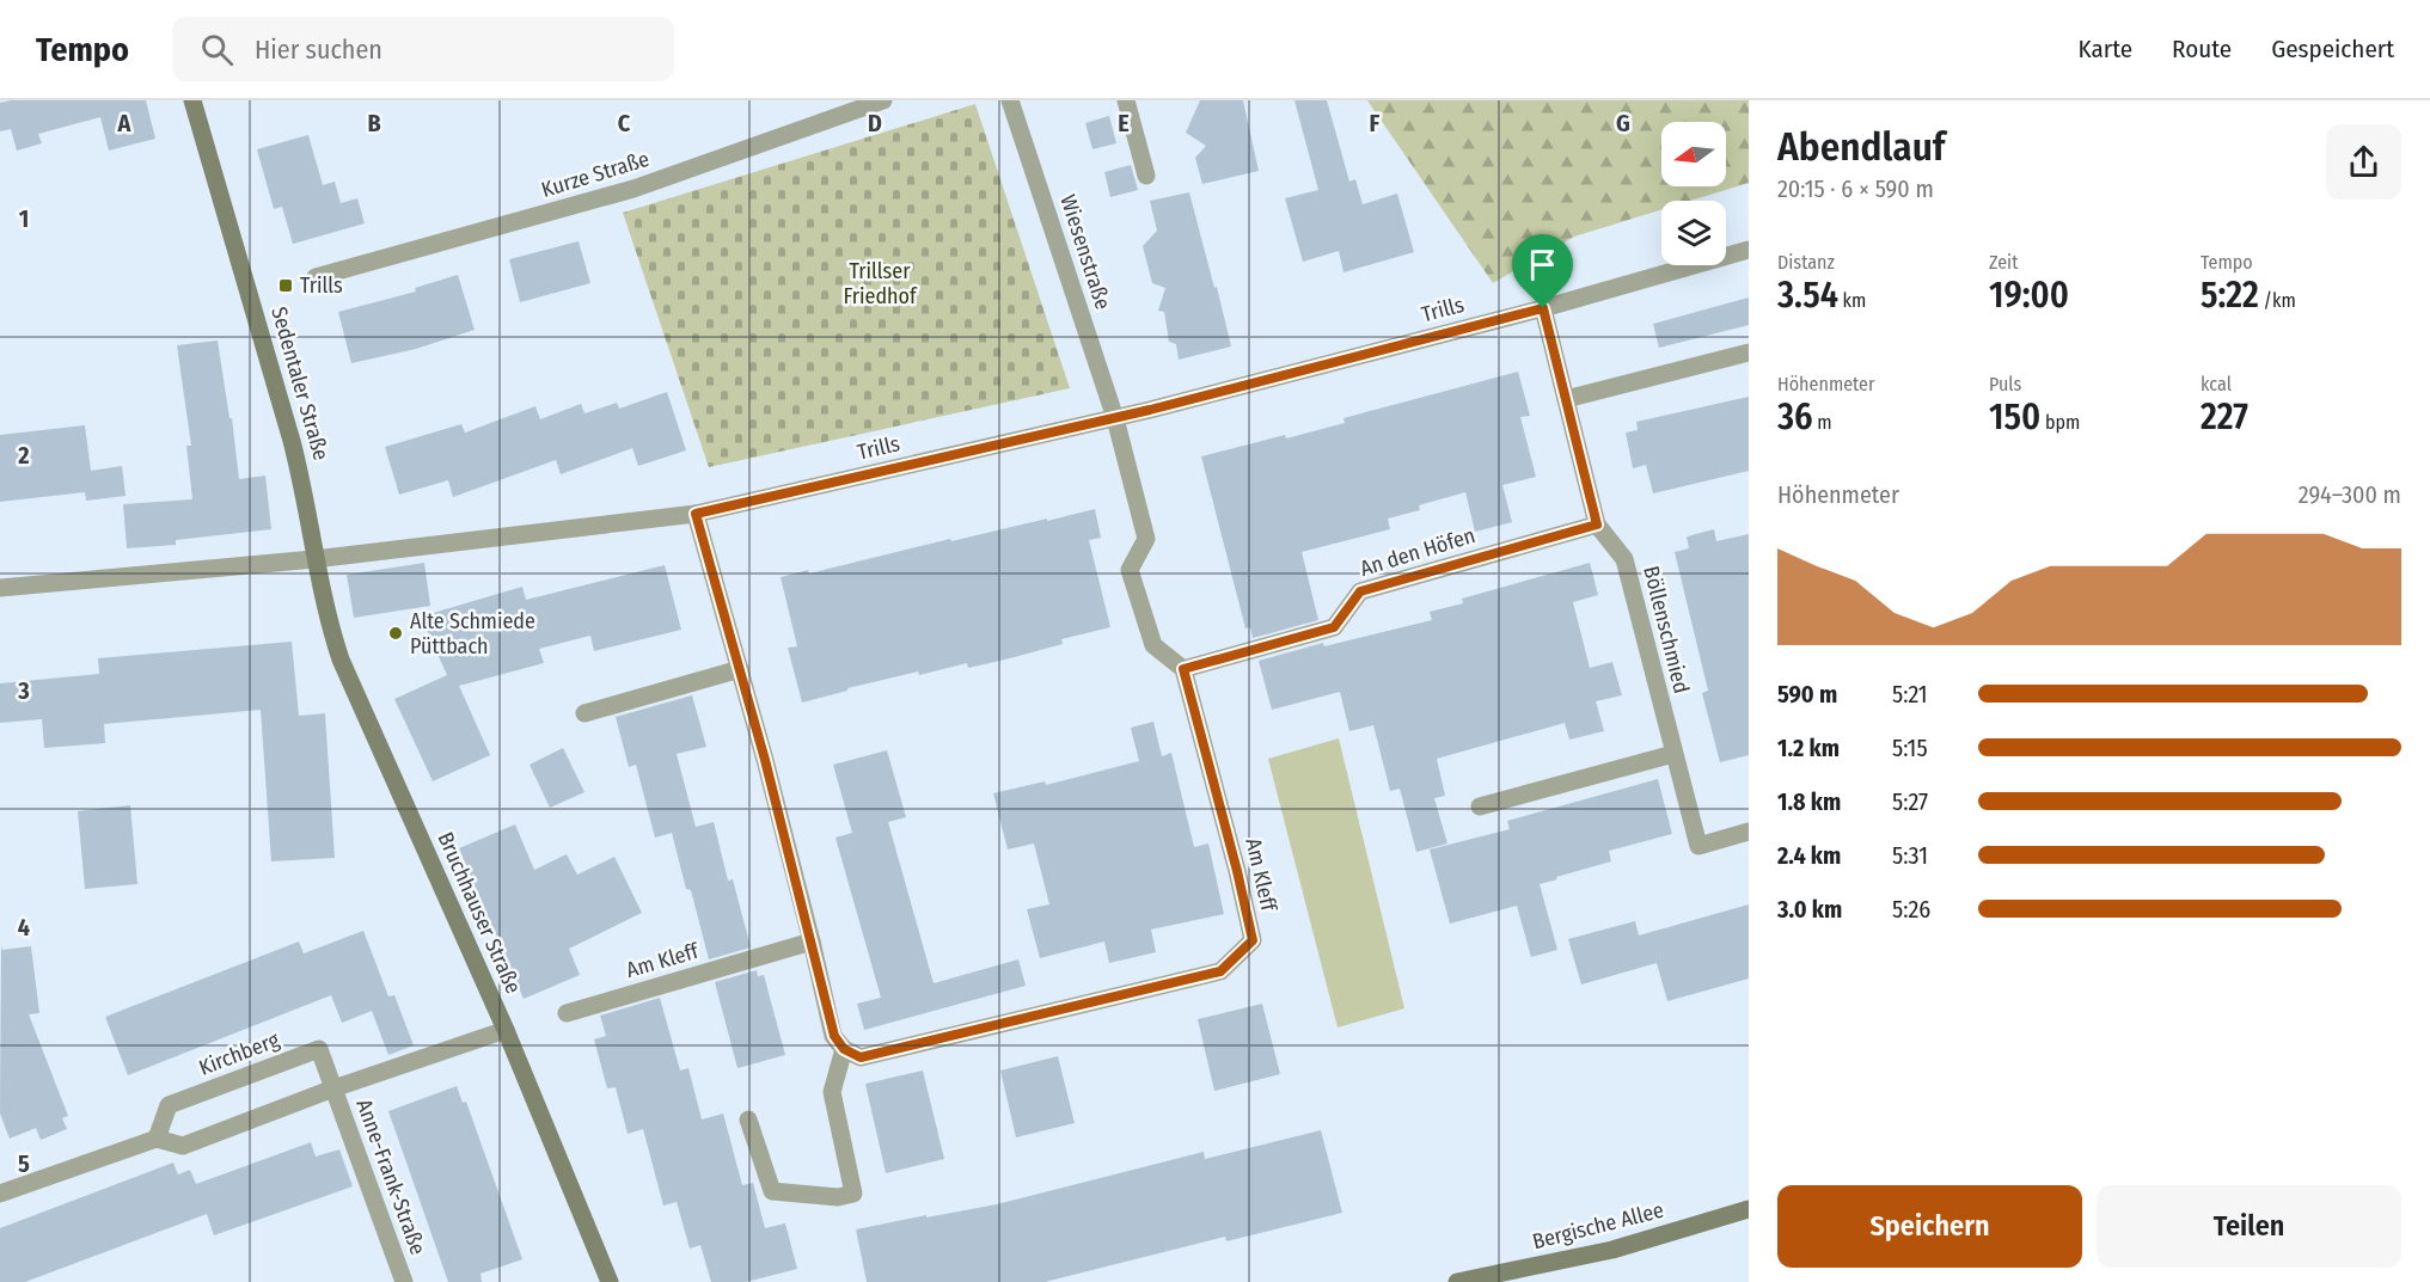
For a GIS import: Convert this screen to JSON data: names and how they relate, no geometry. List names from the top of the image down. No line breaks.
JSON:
{"streets":{"street":["Kurze Straße","Wiesenstraße","Trills","Sedentaler Straße","An den Höfen","Böllenschmied","Am Kleff","Bruchhauser Straße","Kirchberg","Anne-Frank-Straße","Bergische Allee"]},"crossings":[["Wiesenstraße","Trills"],["Trills","Sedentaler Straße"],["Trills","Böllenschmied"],["Trills","Bruchhauser Straße"],["Sedentaler Straße","Bruchhauser Straße"],["An den Höfen","Böllenschmied"],["An den Höfen","Am Kleff"],["Kirchberg","Anne-Frank-Straße"]],"parks":["Trillser Friedhof"],"places":{"transit":["Trills"],"other":["Alte Schmiede Püttbach"]},"north":"left","page":{"header":"Tempo","search":"Hier suchen","nav":["Karte","Route","Gespeichert"],"heading":["Abendlauf","20:15 · 6 × 590 m"],"stats":[["Distanz","3.54 km"],["Zeit","19:00"],["Tempo","5:22 /km"],["Höhenmeter","36 m"],["Puls","150 bpm"],["kcal","227"]],"chart":["Höhenmeter","294–300 m"],"list":[{"name":"590 m","note":"5:21"},{"name":"1.2 km","note":"5:15"},{"name":"1.8 km","note":"5:27"},{"name":"2.4 km","note":"5:31"},{"name":"3.0 km","note":"5:26"}],"buttons":["Speichern","Teilen"]},"grid":{"columns":["A","B","C","D","E","F","G"],"rows":["1","2","3","4","5"]}}
